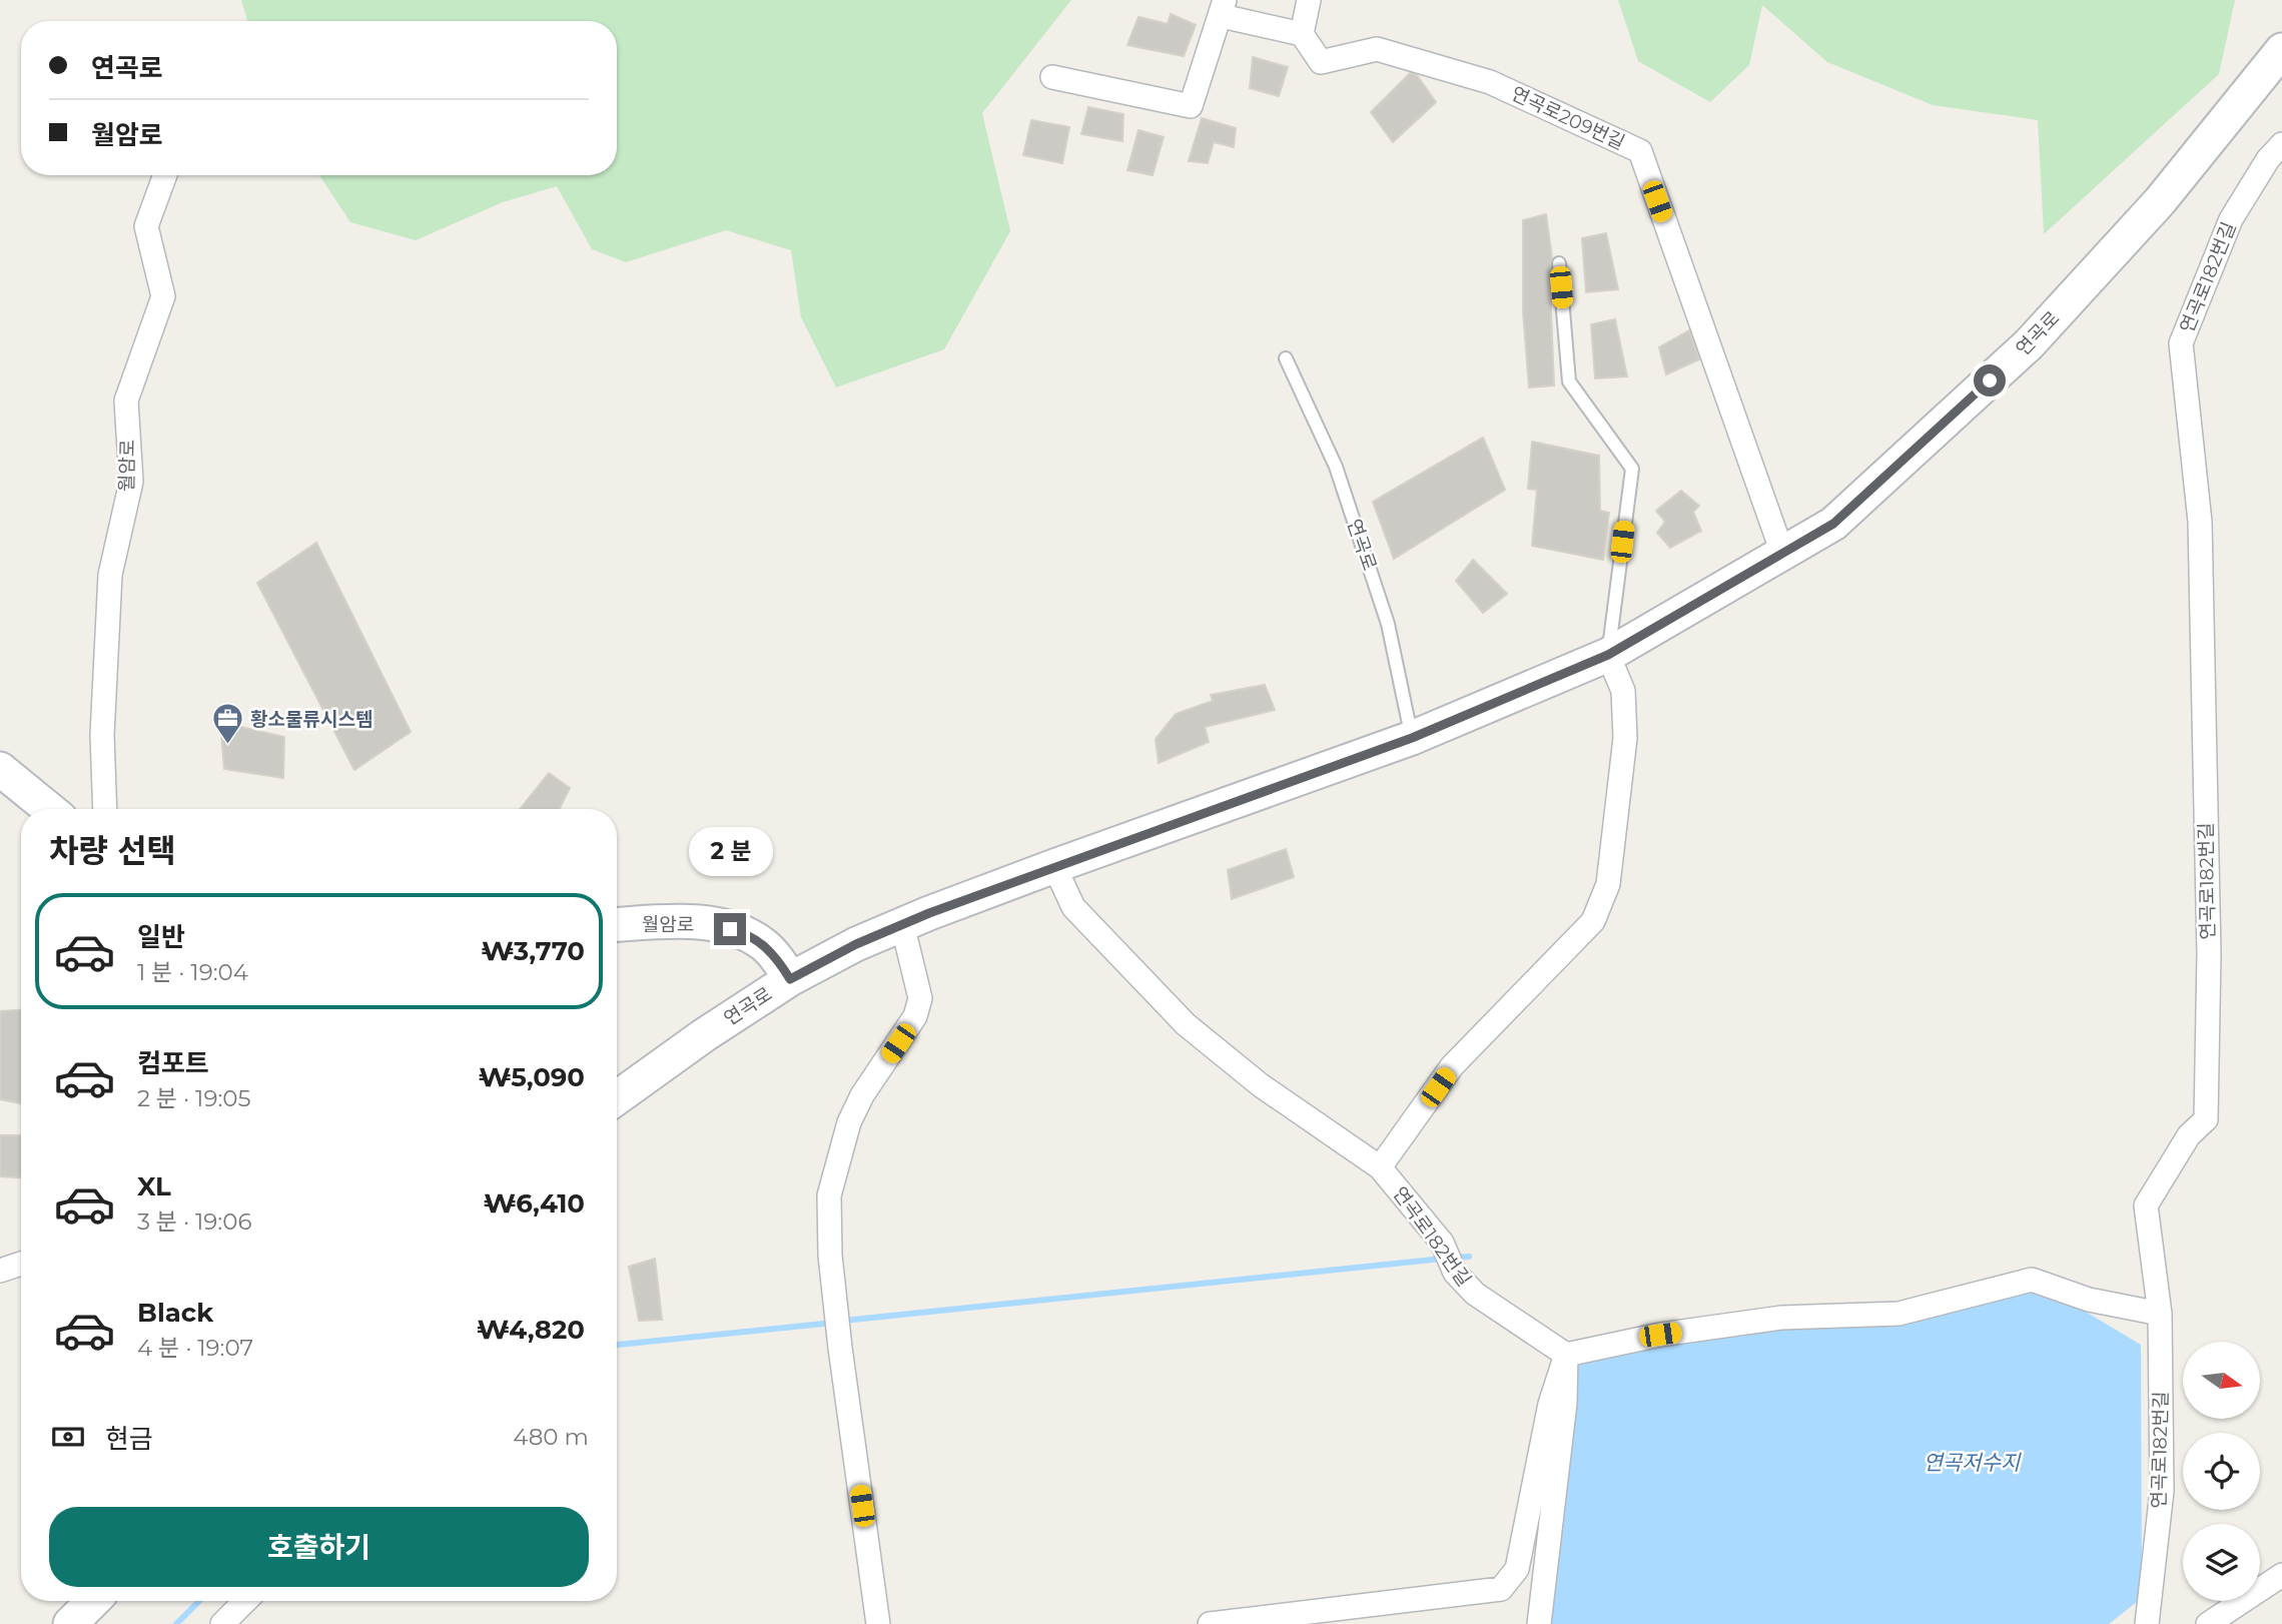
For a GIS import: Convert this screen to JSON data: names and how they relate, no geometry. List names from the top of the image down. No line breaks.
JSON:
{"streets":{"street":["연곡로209번길","연곡로182번길","연곡로","월암로"]},"crossings":[["연곡로209번길","연곡로"],["연곡로182번길","연곡로"],["연곡로","월암로"]],"water":["연곡저수지"],"places":{"office":["황소물류시스템"]},"north":"right","page":{"banner":["연곡로","월암로"],"heading":"차량 선택","bubble":"2 분","list":[{"name":"일반","note":"1 분 · 19:04","value":"₩3,770"},{"name":"컴포트","note":"2 분 · 19:05","value":"₩5,090"},{"name":"XL","note":"3 분 · 19:06","value":"₩6,410"},{"name":"Black","note":"4 분 · 19:07","value":"₩4,820"}],"pay":["현금","480 m"],"buttons":"호출하기"}}
